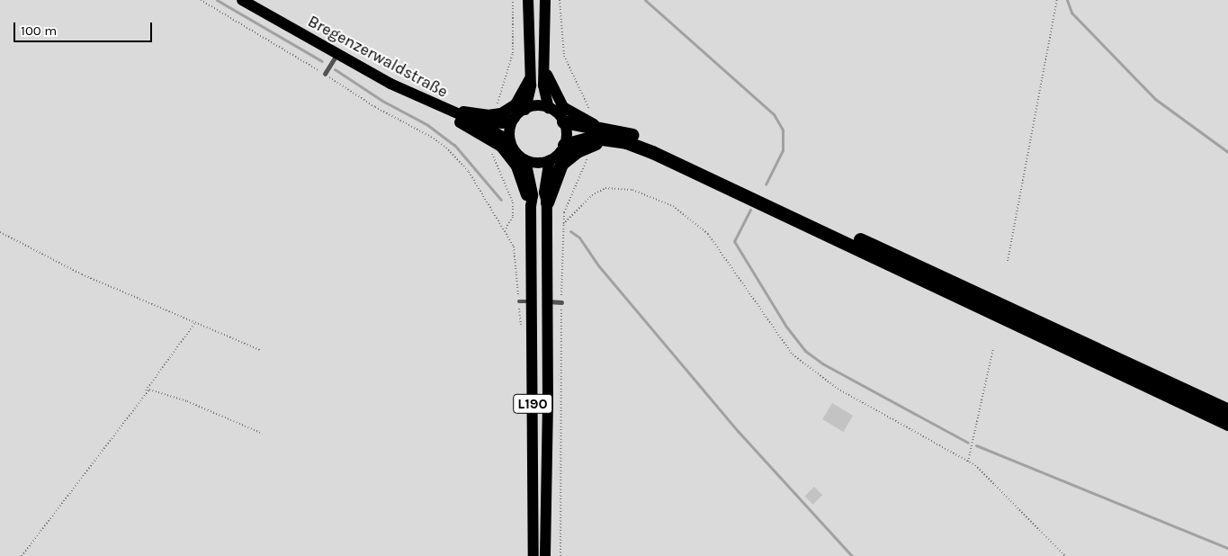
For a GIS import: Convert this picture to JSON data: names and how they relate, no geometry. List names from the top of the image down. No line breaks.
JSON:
{"streets":{"main road":["Bregenzerwaldstraße","L190"]},"crossings":[["Bregenzerwaldstraße","L190"]],"scale_bar":"100 m"}
